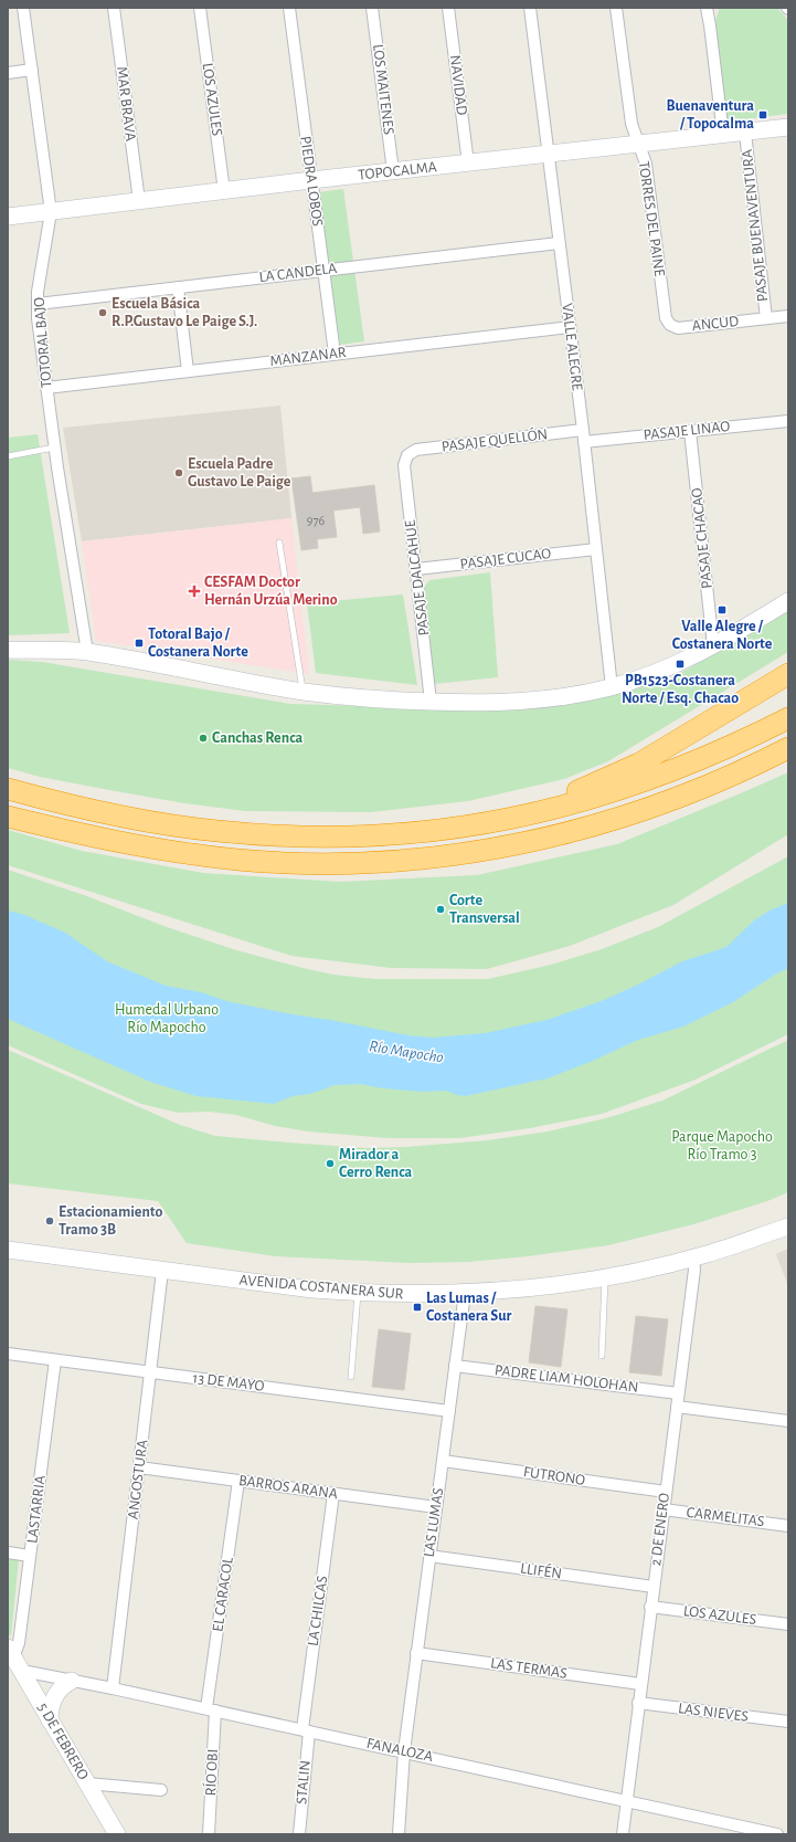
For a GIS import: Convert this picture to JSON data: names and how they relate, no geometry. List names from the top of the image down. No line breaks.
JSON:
{"streets":{"street":["NAVIDAD","LOS MAITENES","LOS AZULES","MAR BRAVA","TOPOCALMA","PIEDRA LOBOS","TORRES DEL PAINE","PASAJE BUENAVENTURA","LA CANDELA","ANCUD","TOTORAL BAJO","VALLE ALEGRE","MANZANAR","PASAJE LINAO","PASAJE QUELLÓN","PASAJE CHACAO","PASAJE CUCAO","PASAJE DALCAHUE","AVENIDA COSTANERA SUR","PADRE LIAM HOLOHAN","13 DE MAYO","FUTRONO","ANGOSTURA","BARROS ARANA","LASTARRIA","CARMELITAS","LAS LUMAS","2 DE ENERO","LLIFÉN","EL CARACOL","LA CHILCAS","LAS TERMAS","LAS NIEVES","5 DE FEBRERO","FANALOZA","RÍO OBI","STALIN"]},"crossings":[["NAVIDAD","TOPOCALMA"],["LOS MAITENES","TOPOCALMA"],["LOS AZULES","TOPOCALMA"],["LOS AZULES","2 DE ENERO"],["MAR BRAVA","TOPOCALMA"],["TOPOCALMA","PIEDRA LOBOS"],["TOPOCALMA","TORRES DEL PAINE"],["TOPOCALMA","PASAJE BUENAVENTURA"],["TOPOCALMA","TOTORAL BAJO"],["TOPOCALMA","VALLE ALEGRE"],["PIEDRA LOBOS","LA CANDELA"],["PIEDRA LOBOS","MANZANAR"],["TORRES DEL PAINE","ANCUD"],["PASAJE BUENAVENTURA","ANCUD"],["LA CANDELA","TOTORAL BAJO"],["LA CANDELA","VALLE ALEGRE"],["TOTORAL BAJO","MANZANAR"],["VALLE ALEGRE","MANZANAR"],["VALLE ALEGRE","PASAJE LINAO"],["VALLE ALEGRE","PASAJE QUELLÓN"],["VALLE ALEGRE","PASAJE CUCAO"],["PASAJE LINAO","PASAJE CHACAO"],["PASAJE QUELLÓN","PASAJE DALCAHUE"],["PASAJE CUCAO","PASAJE DALCAHUE"],["AVENIDA COSTANERA SUR","ANGOSTURA"],["AVENIDA COSTANERA SUR","LAS LUMAS"],["AVENIDA COSTANERA SUR","2 DE ENERO"],["PADRE LIAM HOLOHAN","LAS LUMAS"],["PADRE LIAM HOLOHAN","2 DE ENERO"],["13 DE MAYO","ANGOSTURA"],["13 DE MAYO","LASTARRIA"],["13 DE MAYO","LAS LUMAS"],["FUTRONO","LAS LUMAS"],["FUTRONO","2 DE ENERO"],["ANGOSTURA","BARROS ARANA"],["ANGOSTURA","FANALOZA"],["BARROS ARANA","LAS LUMAS"],["BARROS ARANA","EL CARACOL"],["BARROS ARANA","LA CHILCAS"],["LASTARRIA","5 DE FEBRERO"],["LASTARRIA","FANALOZA"],["CARMELITAS","2 DE ENERO"],["LAS LUMAS","LLIFÉN"],["LAS LUMAS","LAS TERMAS"],["LAS LUMAS","FANALOZA"],["2 DE ENERO","LLIFÉN"],["2 DE ENERO","LAS TERMAS"],["2 DE ENERO","LAS NIEVES"],["2 DE ENERO","FANALOZA"],["EL CARACOL","FANALOZA"],["EL CARACOL","RÍO OBI"],["LA CHILCAS","FANALOZA"],["LA CHILCAS","STALIN"],["5 DE FEBRERO","FANALOZA"],["FANALOZA","RÍO OBI"],["FANALOZA","STALIN"]],"water":["Río Mapocho"],"parks":["Humedal Urbano Río Mapocho","Parque Mapocho Río Tramo 3"],"places":{"transit":["Buenaventura / Topocalma","Valle Alegre / Costanera Norte","Totoral Bajo / Costanera Norte","PB1523-Costanera Norte / Esq. Chacao","Las Lumas / Costanera Sur"],"other":["Escuela Básica R.P.Gustavo Le Paige S.J.","Escuela Padre Gustavo Le Paige","Canchas Renca","Corte Transversal","Mirador a Cerro Renca","Estacionamiento Tramo 3B"],"health":["CESFAM Doctor Hernán Urzúa Merino"]},"house_numbers":["976"]}
